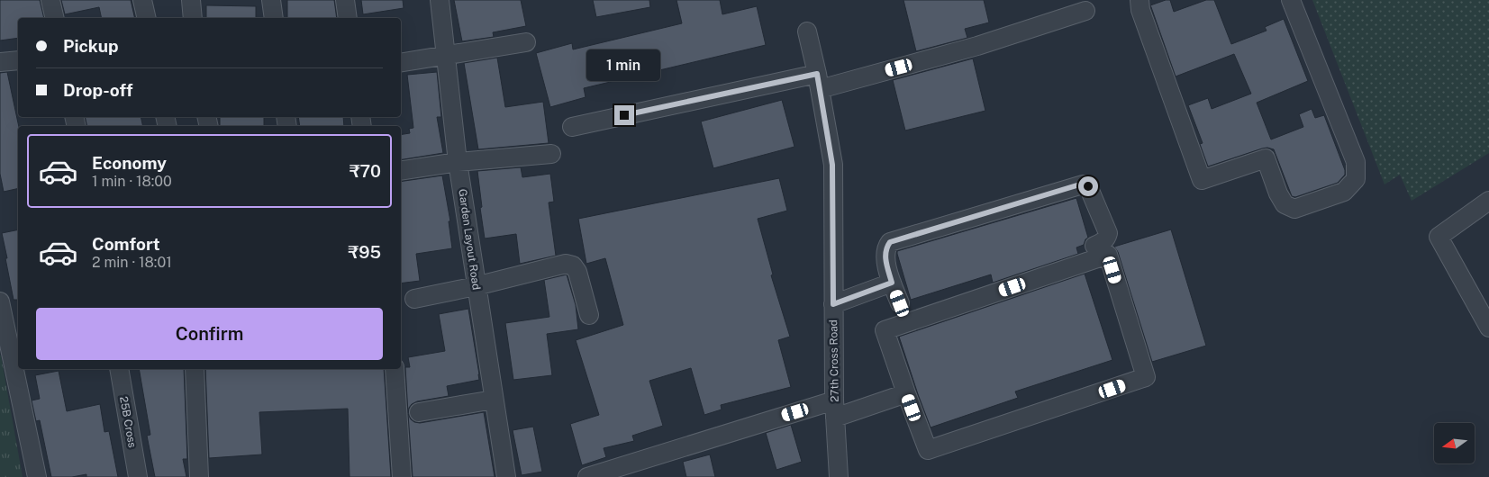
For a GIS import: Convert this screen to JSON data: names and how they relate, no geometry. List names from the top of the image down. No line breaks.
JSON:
{"streets":{"street":["Garden Layout Road","27th Cross Road","25B Cross"]},"north":"left","page":{"banner":["Pickup","Drop-off"],"bubble":"1 min","list":[{"name":"Economy","note":"1 min · 18:00","value":"₹70"},{"name":"Comfort","note":"2 min · 18:01","value":"₹95"}],"buttons":"Confirm"}}
